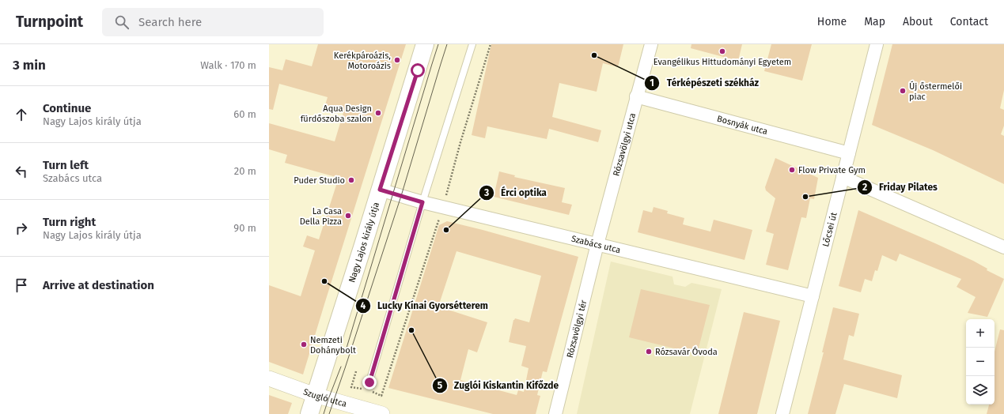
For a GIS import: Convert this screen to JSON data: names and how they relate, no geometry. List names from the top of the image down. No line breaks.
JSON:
{"streets":{"main road":["Nagy Lajos király útja"],"street":["Bosnyák utca","Rózsavölgyi utca","Lőcsei út","Szabács utca","Rózsavölgyi tér","Szugló utca"]},"crossings":[["Bosnyák utca","Rózsavölgyi utca"],["Bosnyák utca","Lőcsei út"],["Rózsavölgyi utca","Szabács utca"],["Rózsavölgyi utca","Rózsavölgyi tér"],["Lőcsei út","Szabács utca"],["Nagy Lajos király útja","Szabács utca"],["Nagy Lajos király útja","Szugló utca"],["Szabács utca","Rózsavölgyi tér"]],"places":["Evangélikus Hittudományi Egyetem","Térképészeti székház","Kerékpároázis, Motoroázis","Új őstermelői piac","Aqua Design fürdőszoba szalon","Flow Private Gym","Puder Studio","Friday Pilates","La Casa Della Pizza","Érci optika","Lucky Kínai Gyorsétterem","Zuglói Kiskantin Kifőzde","Nemzeti Dohánybolt","Rózsavár Óvoda"],"page":{"header":"Turnpoint","search":"Search here","nav":["Home","Map","About","Contact"],"heading":["3 min","Walk · 170 m"],"list":[["Continue","Nagy Lajos király útja","60 m"],["Turn left","Szabács utca","20 m"],["Turn right","Nagy Lajos király útja","90 m"],"Arrive at destination"],"map_buttons":["+","−"]}}
